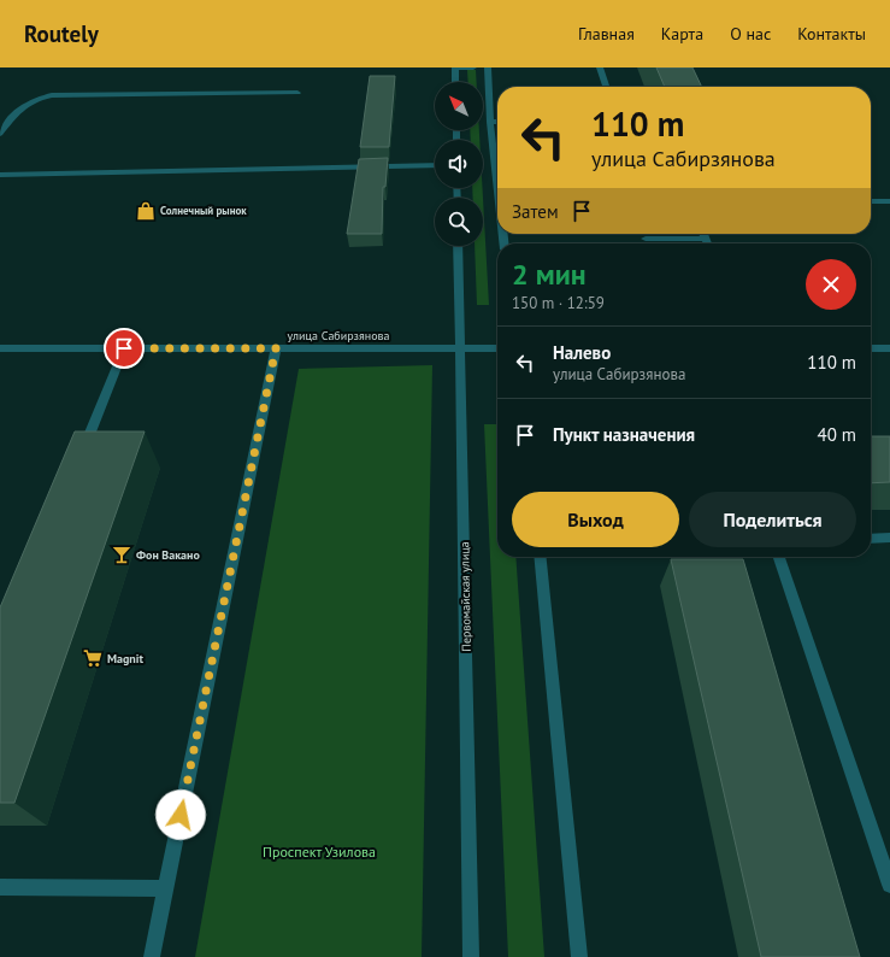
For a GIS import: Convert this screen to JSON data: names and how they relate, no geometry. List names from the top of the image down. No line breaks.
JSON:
{"streets":{"street":["улица Сабирзянова","Первомайская улица"]},"crossings":[["улица Сабирзянова","Первомайская улица"]],"parks":["Проспект Узилова"],"places":{"shop":["Солнечный рынок"],"bar":["Фон Вакано"],"supermarket":["Magnit"]},"north":"top left","page":{"header":"Routely","nav":["Главная","Карта","О нас","Контакты"],"turn":["110 m","улица Сабирзянова"],"then":"Затем","heading":["2 мин","150 m · 12:59"],"list":[{"name":"Налево","note":"улица Сабирзянова","value":"110 m"},{"name":"Пункт назначения","value":"40 m"}],"buttons":["Выход","Поделиться"]}}
